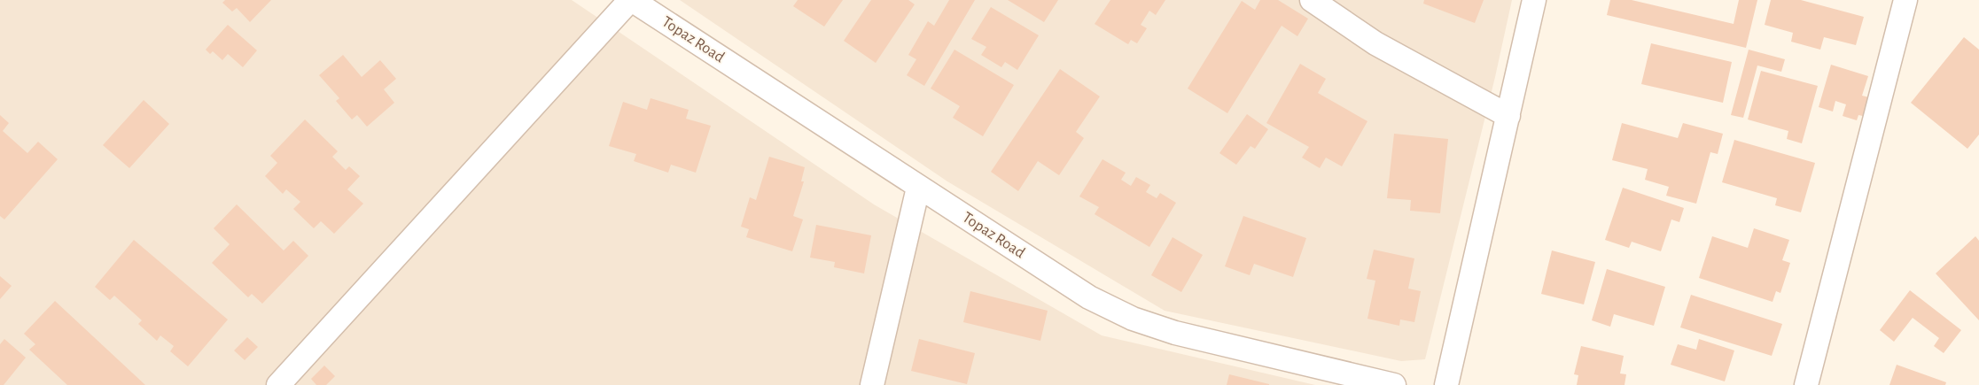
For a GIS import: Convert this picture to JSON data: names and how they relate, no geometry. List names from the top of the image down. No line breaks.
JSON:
{"streets":{"street":["Topaz Road"]}}
